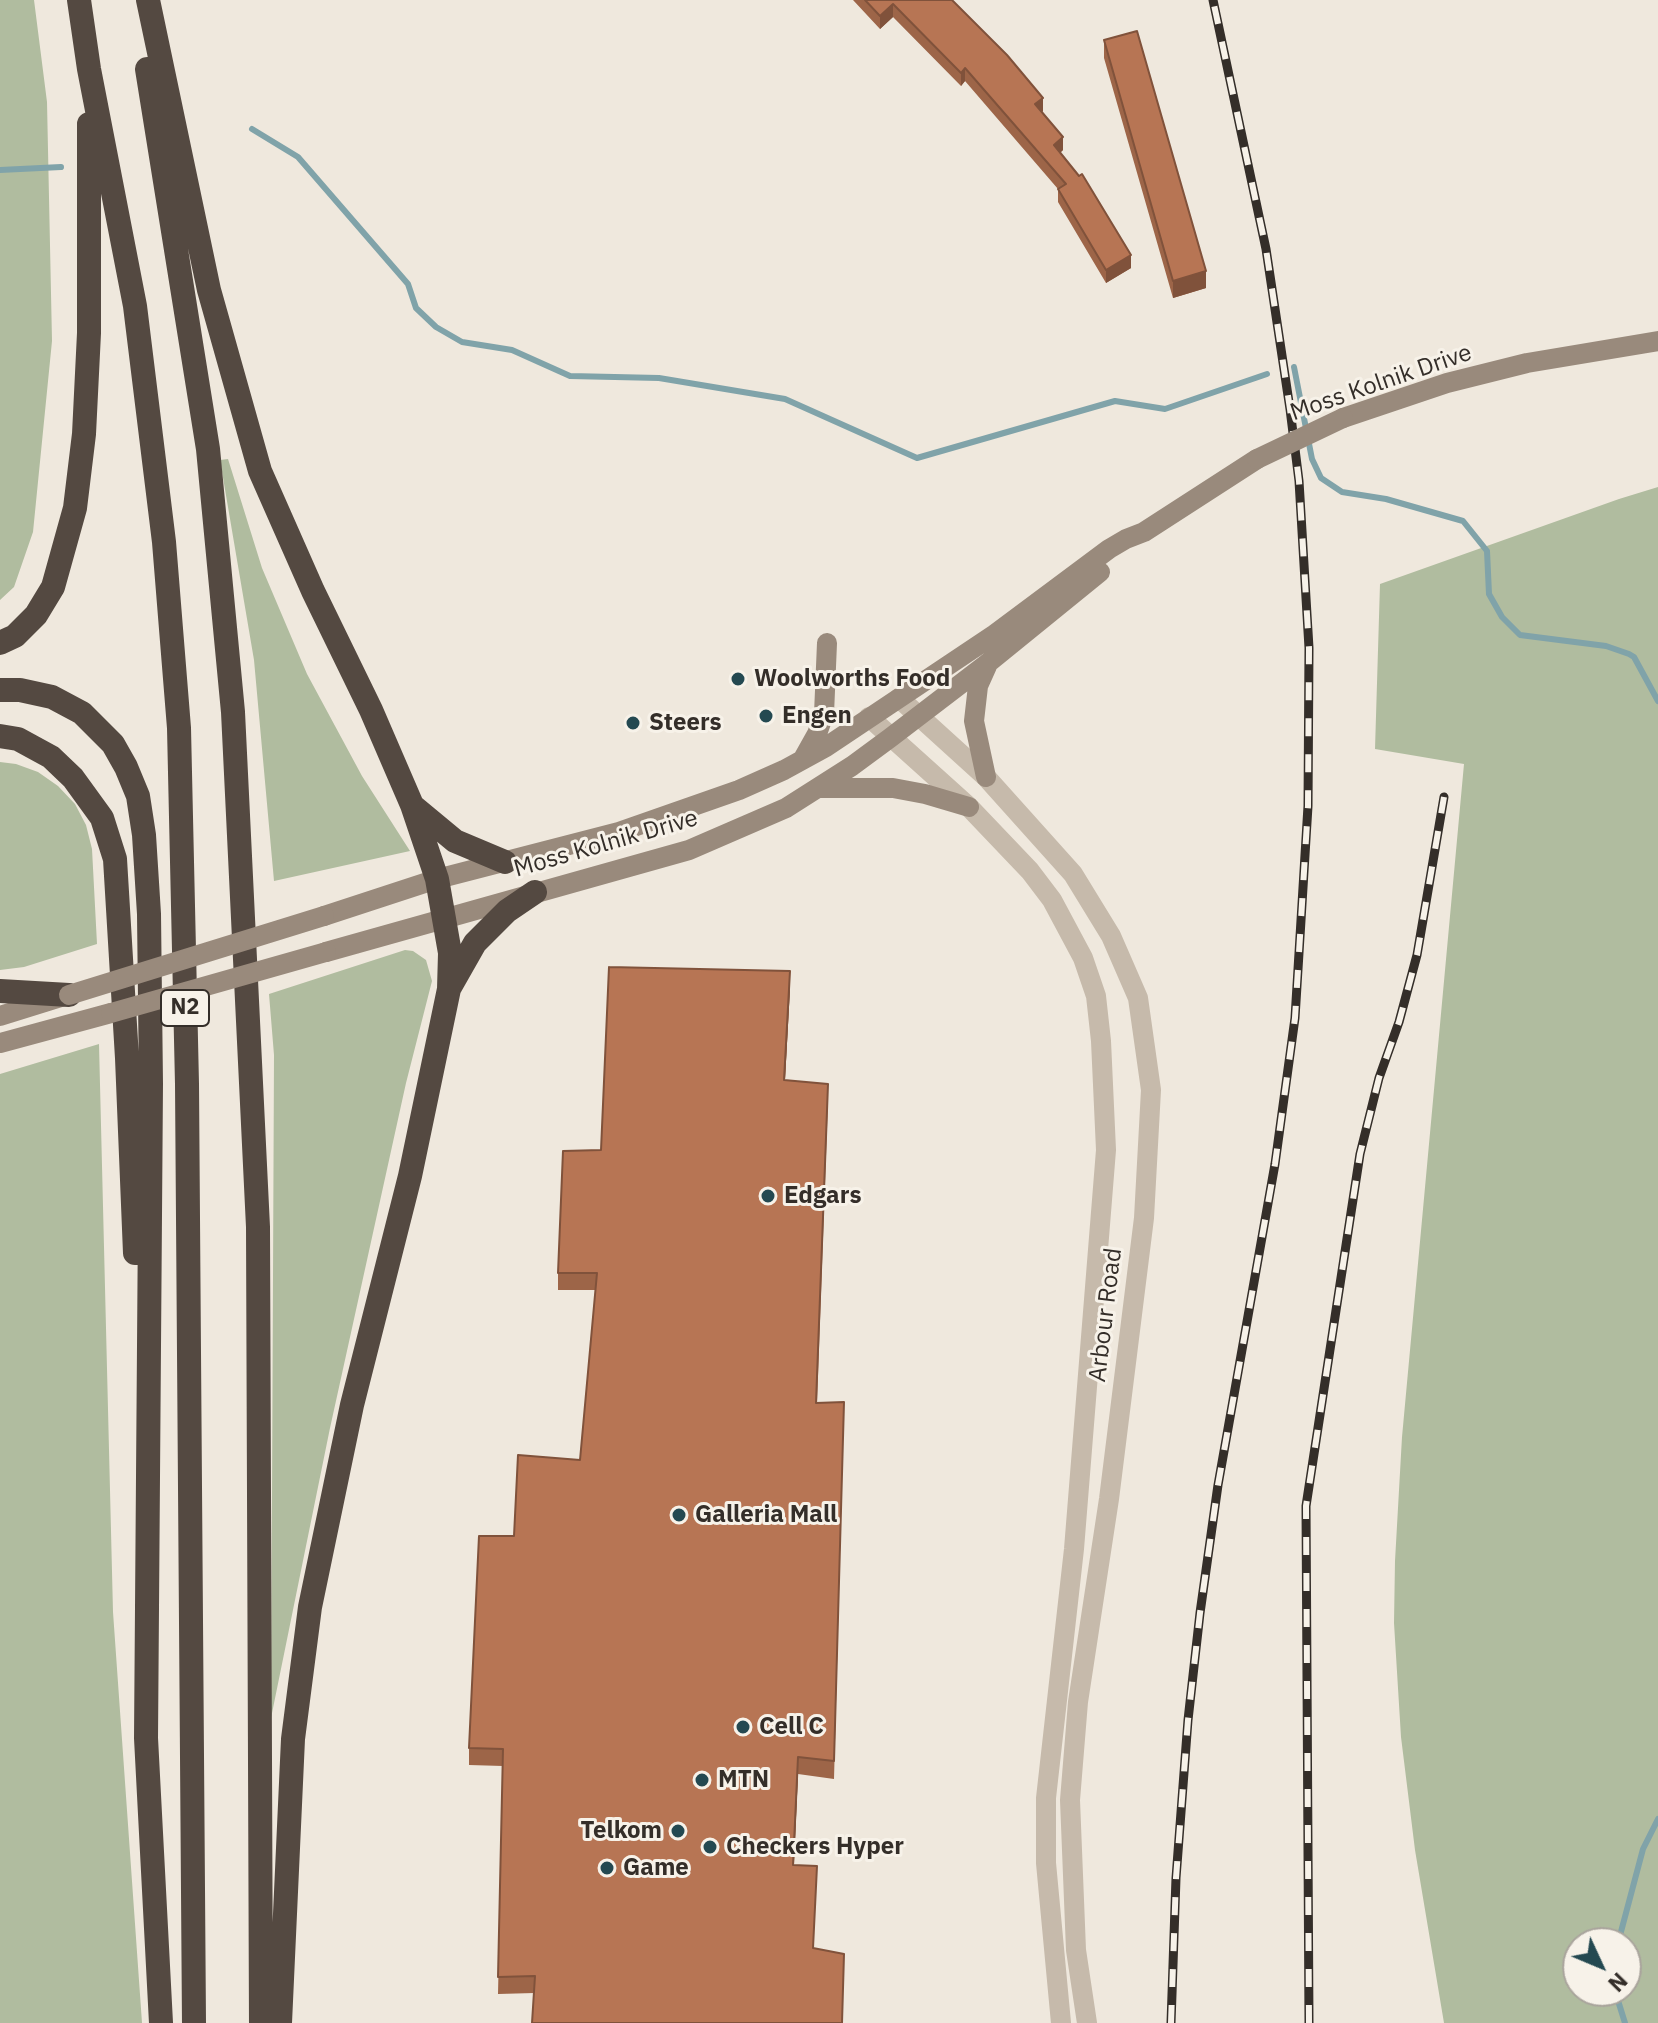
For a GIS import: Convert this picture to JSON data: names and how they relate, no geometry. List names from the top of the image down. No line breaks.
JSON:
{"streets":{"highway":["N2"],"main road":["Moss Kolnik Drive"],"street":["Arbour Road"]},"crossings":[["Moss Kolnik Drive","Arbour Road"]],"places":["Woolworths Food","Engen","Steers","Edgars","Galleria Mall","Cell C","MTN","Telkom","Checkers Hyper","Game"],"north":"bottom right"}
